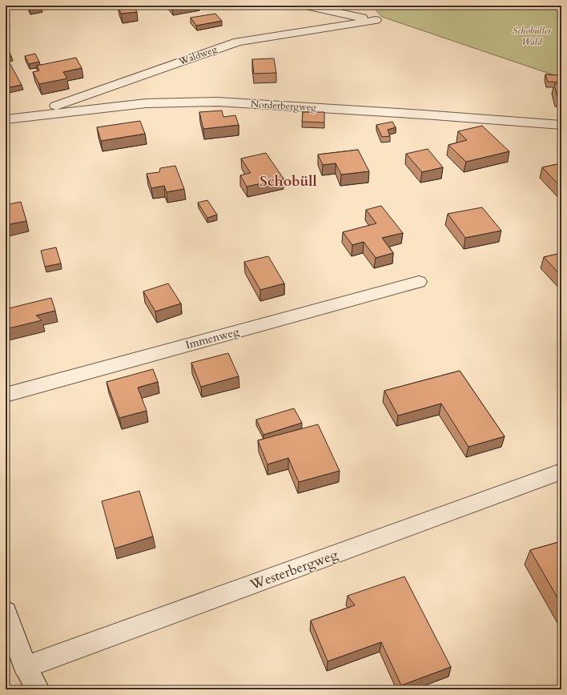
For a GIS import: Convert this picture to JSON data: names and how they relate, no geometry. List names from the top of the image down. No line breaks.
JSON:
{"streets":{"street":["Waldweg","Norderbergweg","Immenweg","Westerbergweg"]},"crossings":[["Waldweg","Norderbergweg"]],"districts":["Schobüll"],"parks":["Schobüller Wald"]}
